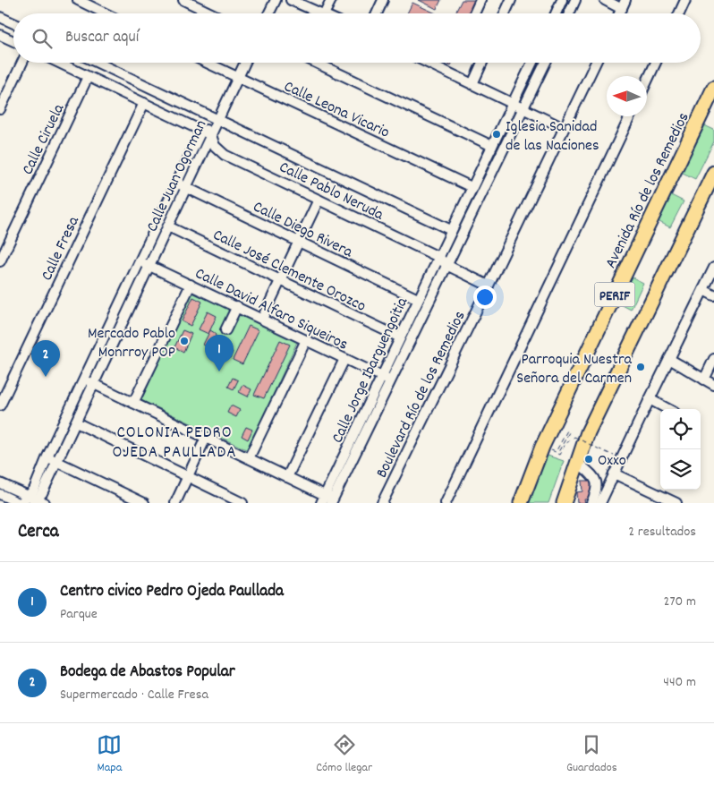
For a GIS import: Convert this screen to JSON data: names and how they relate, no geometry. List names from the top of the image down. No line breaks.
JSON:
{"streets":{"highway":["Avenida Río de los Remedios","PERIF"],"street":["Calle Leona Vicario","Calle Ciruela","Calle Juan Ogorman","Calle Pablo Neruda","Calle Diego Rivera","Calle Fresa","Calle José Clemente Orozco","Calle David Alfaro Siqueiros","Calle Jorge Ibarguengoitia","Boulevard Río de los Remedios"]},"crossings":[["Calle Leona Vicario","Calle Jorge Ibarguengoitia"],["Calle Juan Ogorman","Calle Pablo Neruda"],["Calle Juan Ogorman","Calle Diego Rivera"],["Calle Juan Ogorman","Calle José Clemente Orozco"],["Calle Juan Ogorman","Calle David Alfaro Siqueiros"],["Calle Pablo Neruda","Calle Jorge Ibarguengoitia"],["Calle Pablo Neruda","Boulevard Río de los Remedios"],["Calle Diego Rivera","Calle Jorge Ibarguengoitia"],["Calle José Clemente Orozco","Calle Jorge Ibarguengoitia"],["Calle David Alfaro Siqueiros","Calle Jorge Ibarguengoitia"]],"districts":["COLONIA PEDRO OJEDA PAULLADA"],"places":["Iglesia Sanidad de las Naciones","Mercado Pablo Monrroy POP","Parroquia Nuestra Señora del Carmen","Oxxo"],"north":"left","page":{"search":"Buscar aquí","pins":["1","2"],"heading":["Cerca","2 resultados"],"list":[{"mark":"1","name":"Centro civico Pedro Ojeda Paullada","note":"Parque","value":"270 m"},{"mark":"2","name":"Bodega de Abastos Popular","note":"Supermercado · Calle Fresa","value":"440 m"}],"nav":["Mapa","Cómo llegar","Guardados"]}}
